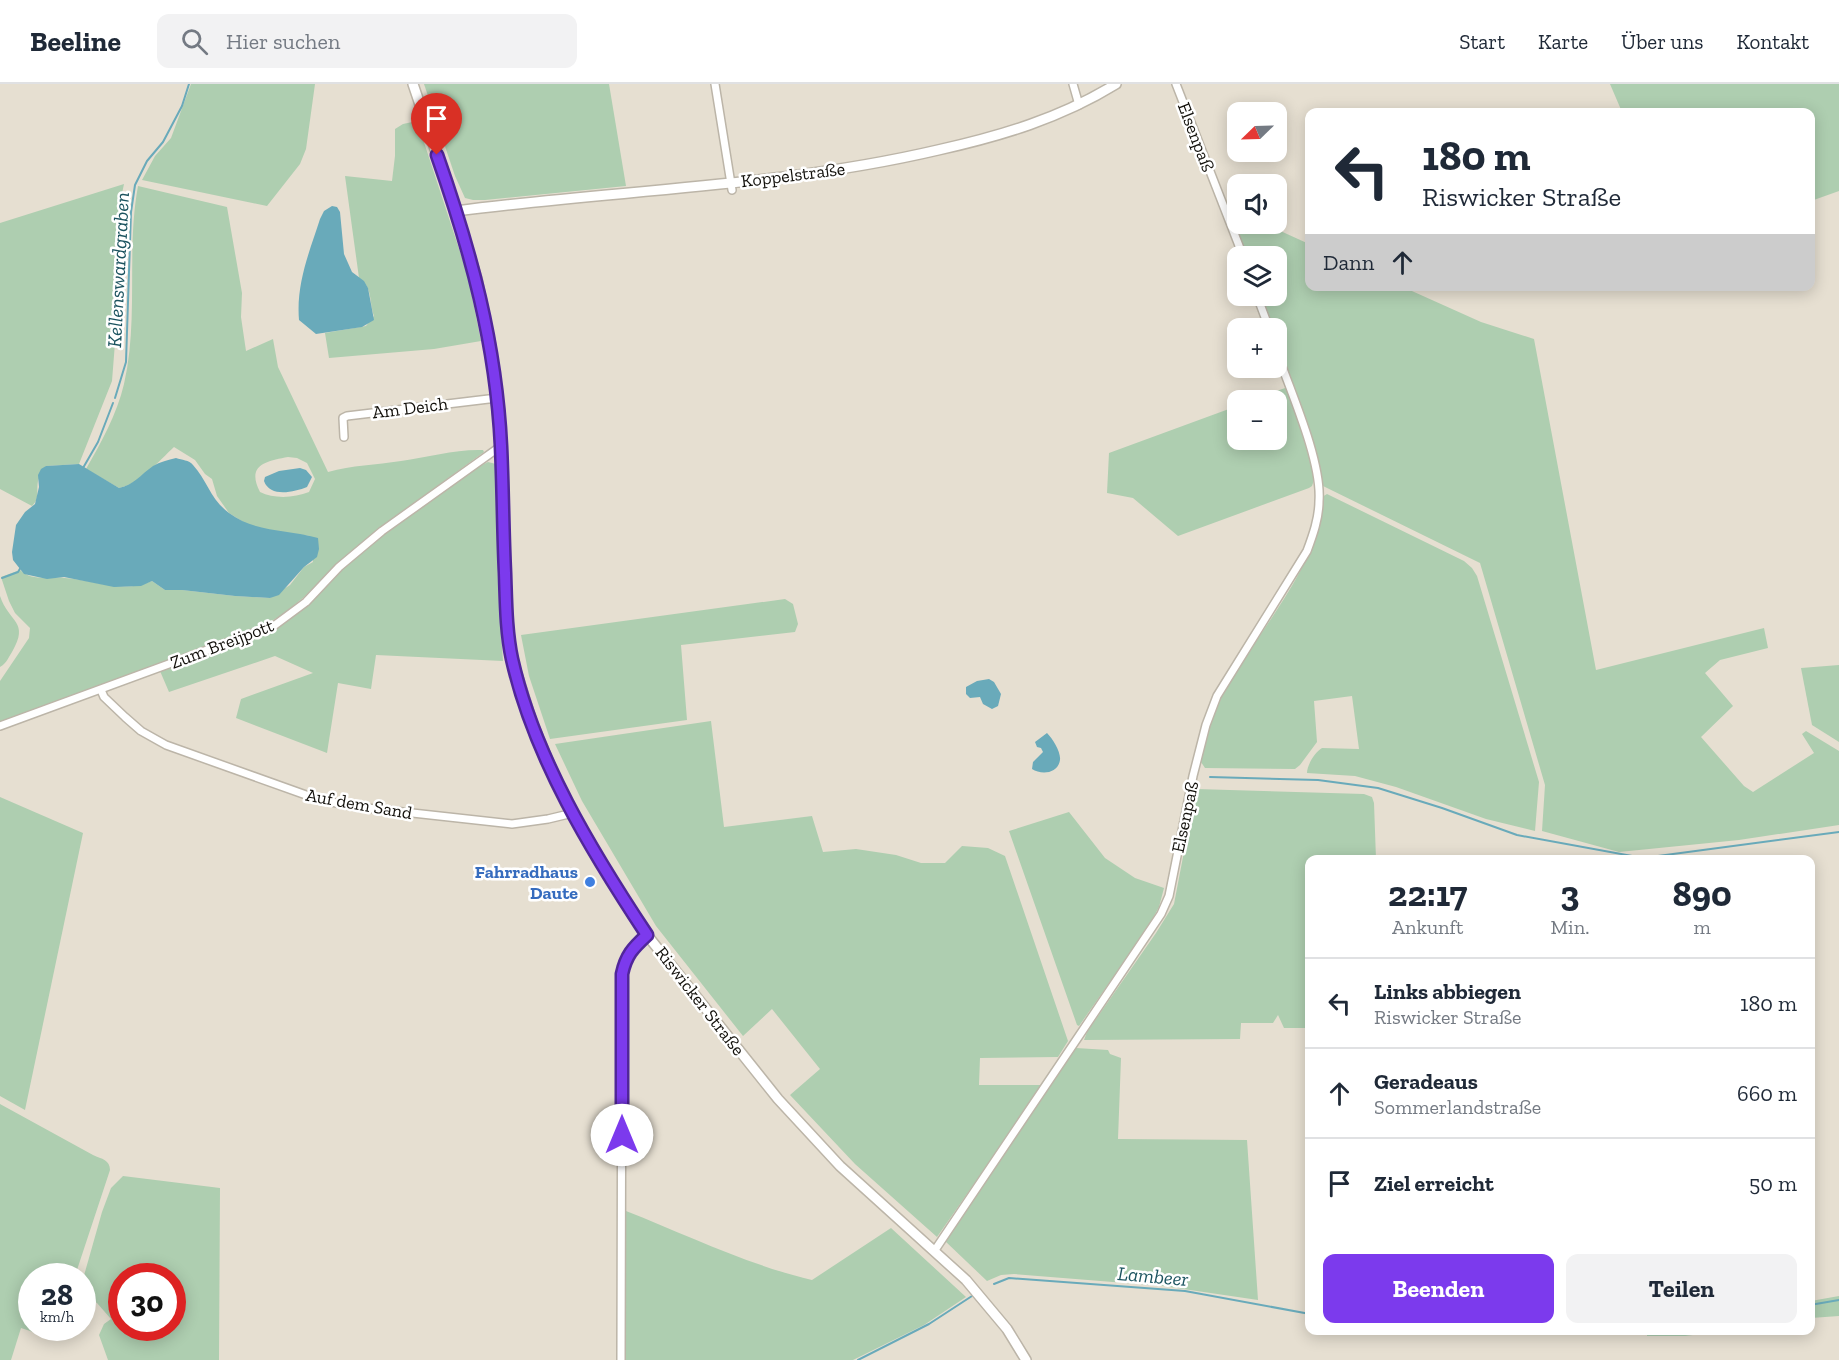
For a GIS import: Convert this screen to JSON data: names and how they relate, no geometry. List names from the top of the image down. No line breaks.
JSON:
{"streets":{"street":["Elsenpaß","Koppelstraße","Am Deich","Zum Breijpott","Auf dem Sand","Riswicker Straße"]},"crossings":[["Elsenpaß","Riswicker Straße"],["Koppelstraße","Riswicker Straße"],["Am Deich","Riswicker Straße"],["Zum Breijpott","Auf dem Sand"],["Zum Breijpott","Riswicker Straße"],["Auf dem Sand","Riswicker Straße"]],"water":["Kellenswardgraben","Lambeer"],"places":["Fahrradhaus Daute"],"north":"bottom left","page":{"header":"Beeline","search":"Hier suchen","nav":["Start","Karte","Über uns","Kontakt"],"map_buttons":["+","−"],"turn":["180 m","Riswicker Straße"],"then":"Dann","eta":["22:17","Ankunft","3","Min.","890","m"],"list":[{"name":"Links abbiegen","note":"Riswicker Straße","value":"180 m"},{"name":"Geradeaus","note":"Sommerlandstraße","value":"660 m"},{"name":"Ziel erreicht","value":"50 m"}],"buttons":["Beenden","Teilen"],"speed":"28 km/h","limit":"30"}}
